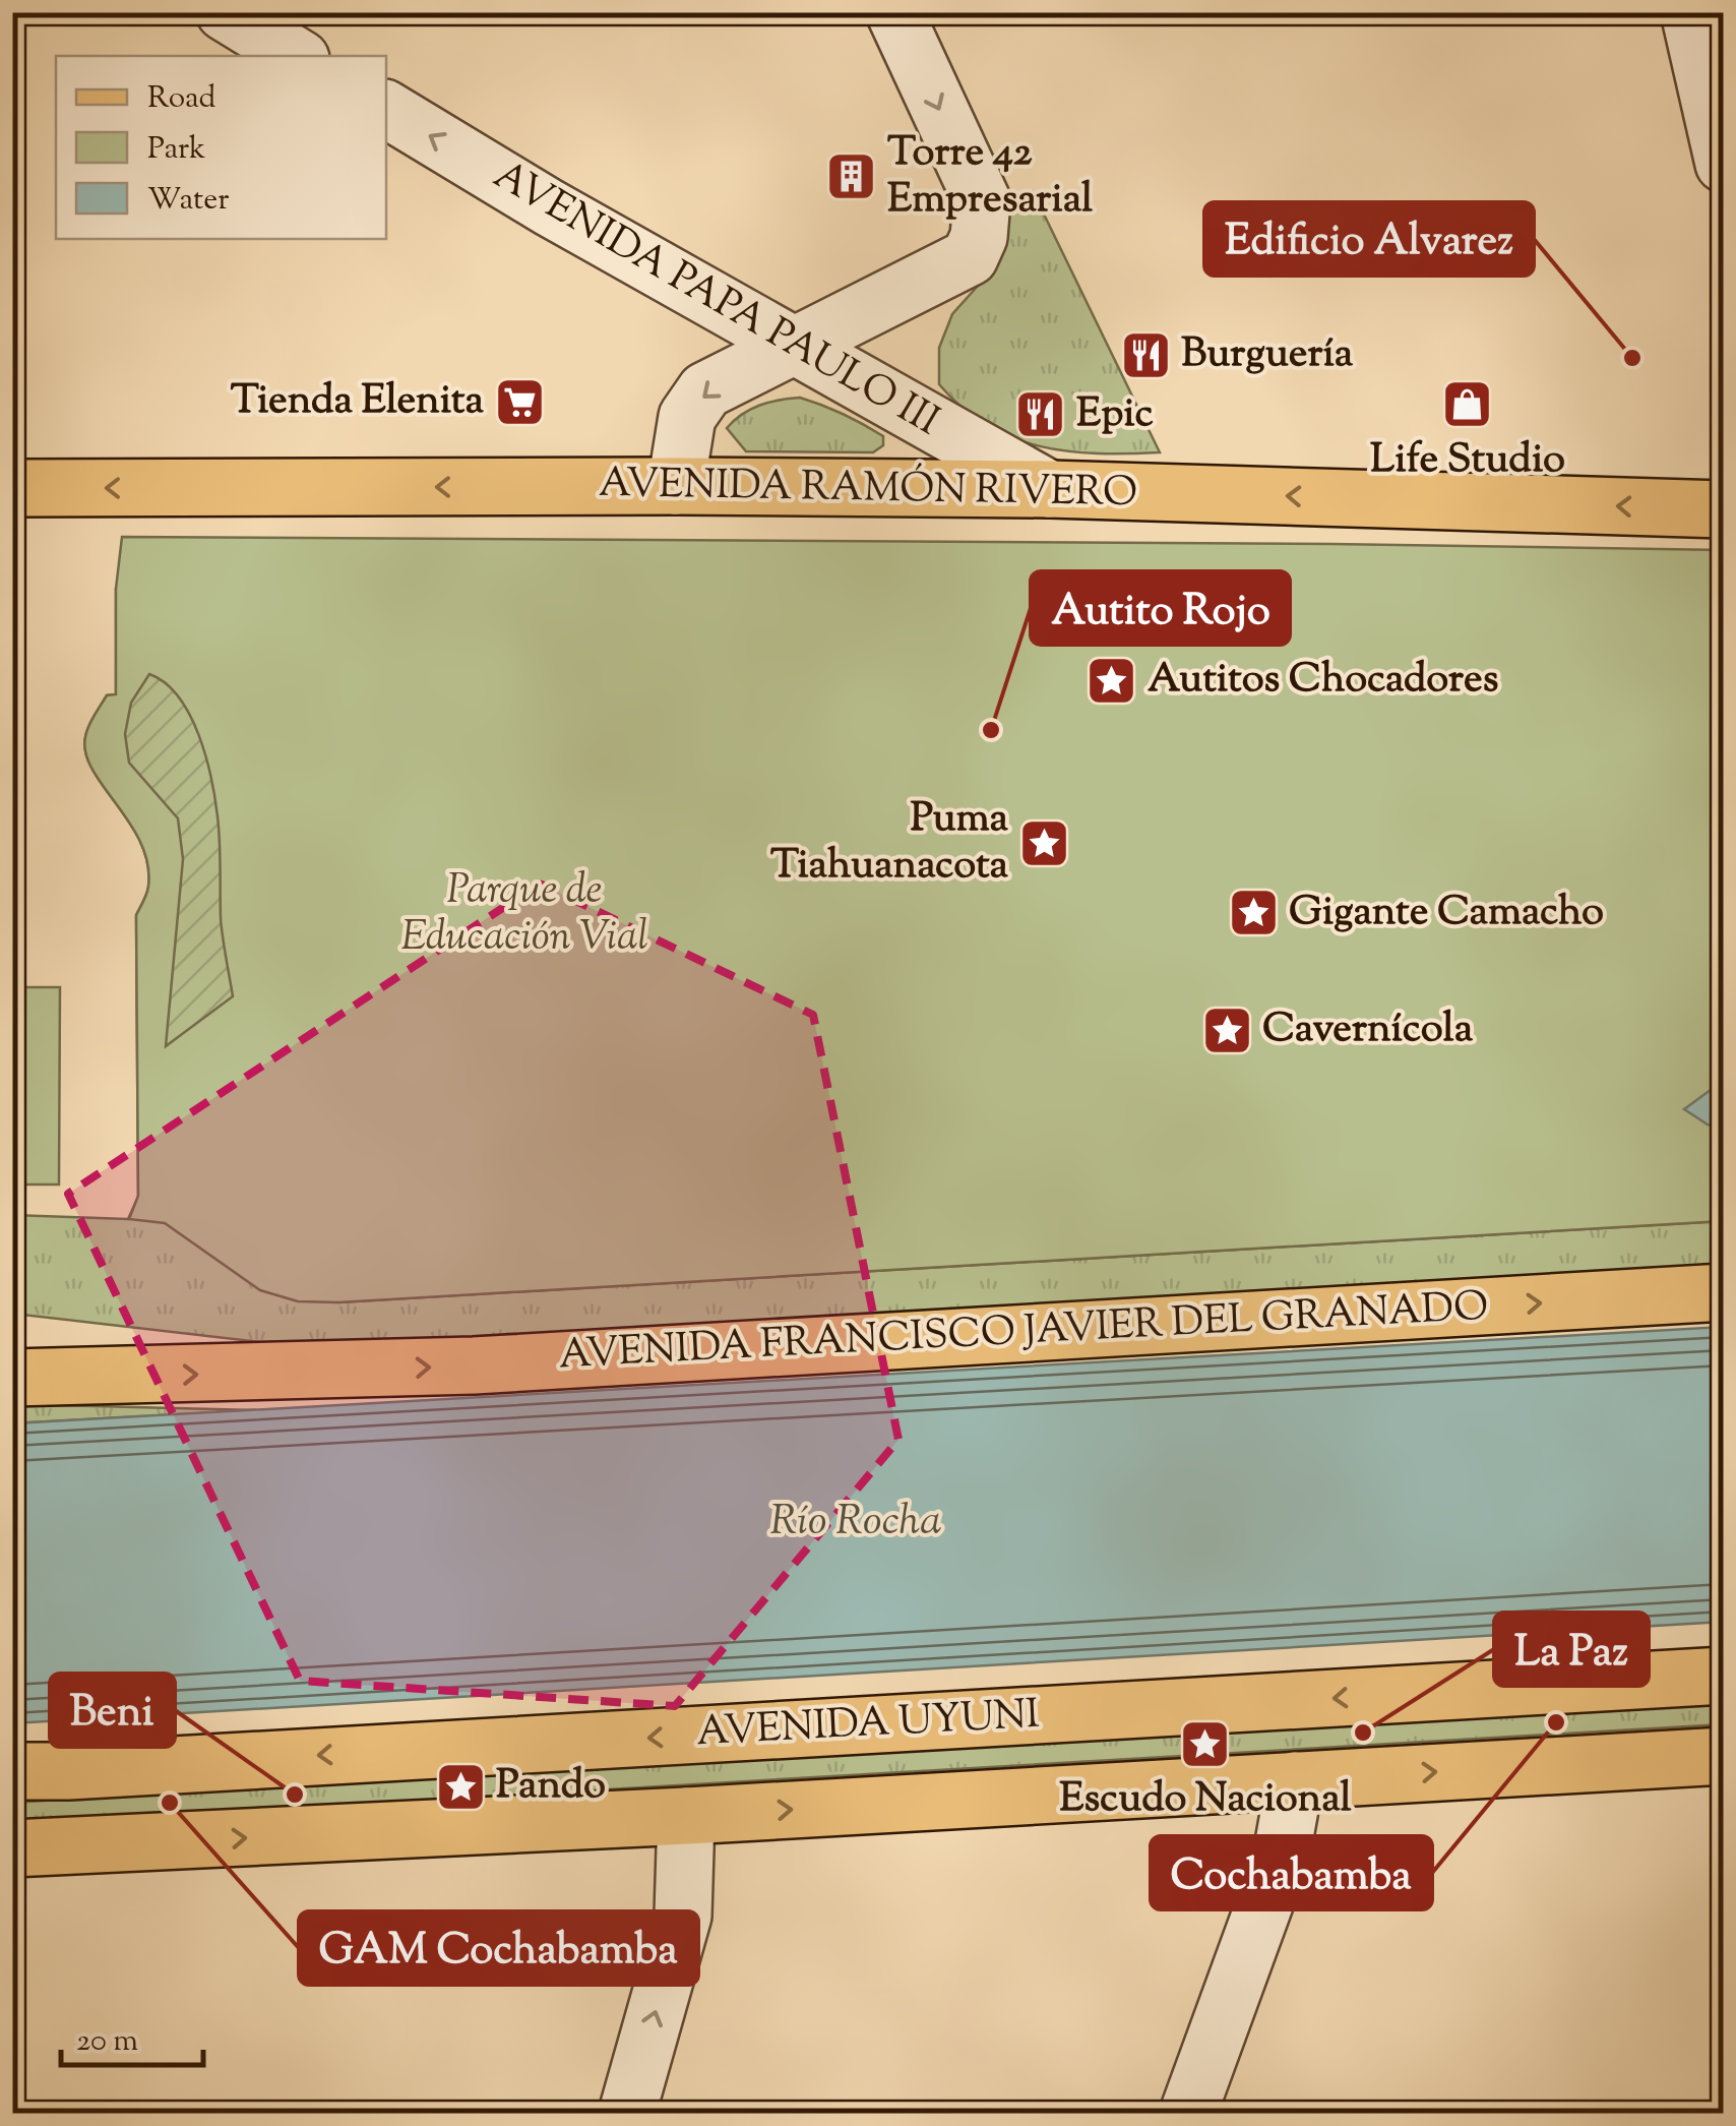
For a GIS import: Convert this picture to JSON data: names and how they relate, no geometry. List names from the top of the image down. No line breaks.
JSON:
{"streets":{"main road":["AVENIDA RAMÓN RIVERO","AVENIDA FRANCISCO JAVIER DEL GRANADO","AVENIDA UYUNI"],"street":["AVENIDA PAPA PAULO III"]},"crossings":[["AVENIDA PAPA PAULO III","AVENIDA RAMÓN RIVERO"]],"one_way":["AVENIDA PAPA PAULO III","AVENIDA RAMÓN RIVERO","AVENIDA FRANCISCO JAVIER DEL GRANADO"],"water":["Río Rocha"],"parks":["Parque de Educación Vial"],"places":{"building":["Torre 42 Empresarial"],"restaurant":["Burguería","Epic"],"other":["Edificio Alvarez","Autito Rojo","Cochabamba","La Paz","Beni","GAM Cochabamba"],"supermarket":["Tienda Elenita"],"shop":["Life Studio"],"place":["Autitos Chocadores","Puma Tiahuanacota","Gigante Camacho","Cavernícola","Escudo Nacional","Pando"]},"legend":["Road","Park","Water"],"scale_bar":"20 m"}
